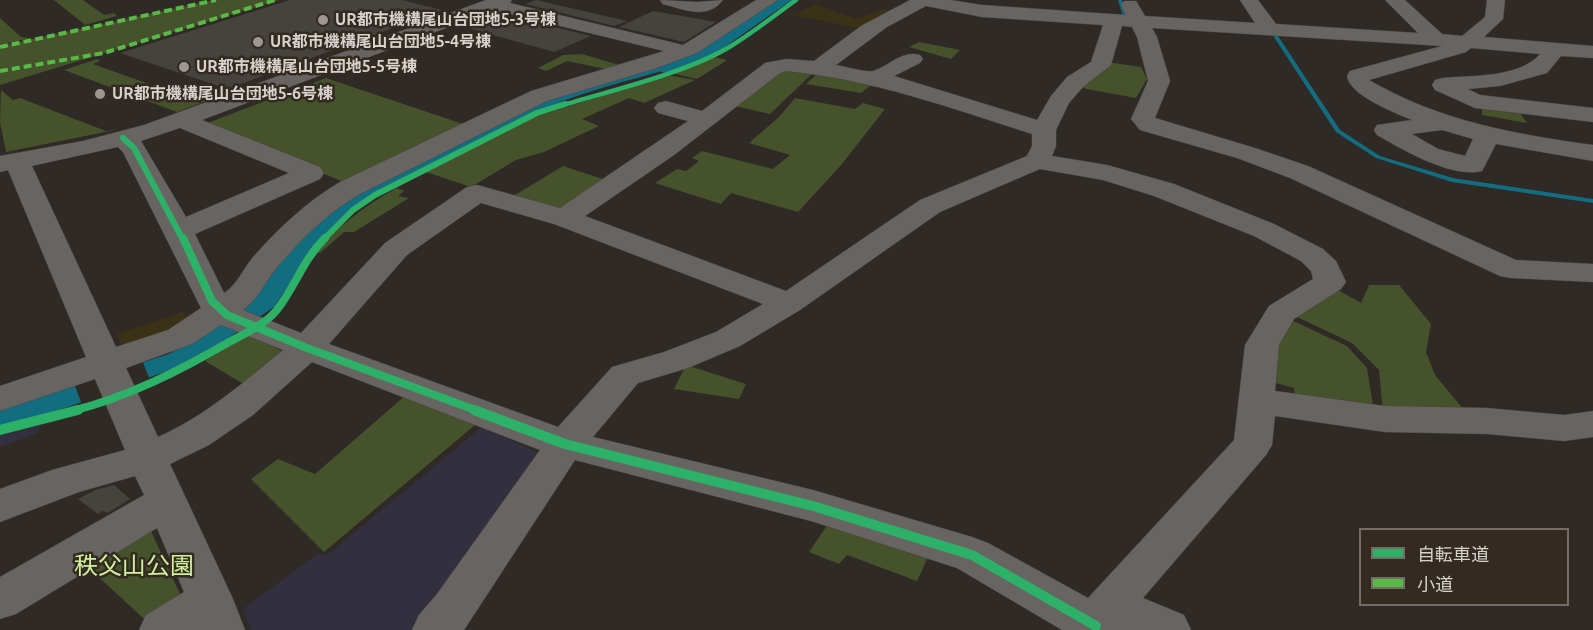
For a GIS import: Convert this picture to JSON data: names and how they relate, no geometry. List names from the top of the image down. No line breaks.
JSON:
{"parks":["秩父山公園"],"places":["UR都市機構尾山台団地5-3号棟","UR都市機構尾山台団地5-4号棟","UR都市機構尾山台団地5-5号棟","UR都市機構尾山台団地5-6号棟"],"legend":["自転車道","小道"]}
